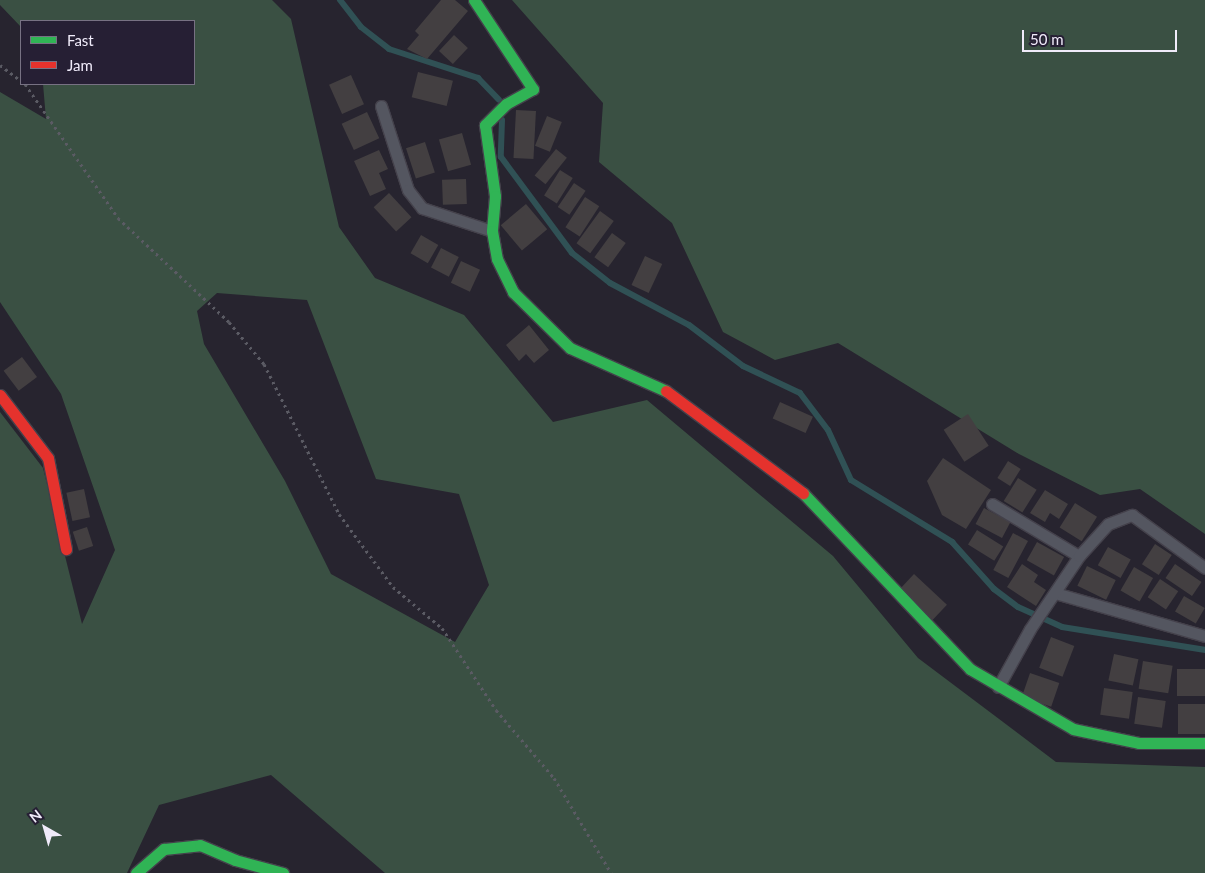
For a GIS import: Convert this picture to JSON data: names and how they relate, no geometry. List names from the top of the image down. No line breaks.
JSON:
{"legend":["Fast","Jam"],"scale_bar":"50 m","north":"top left"}
